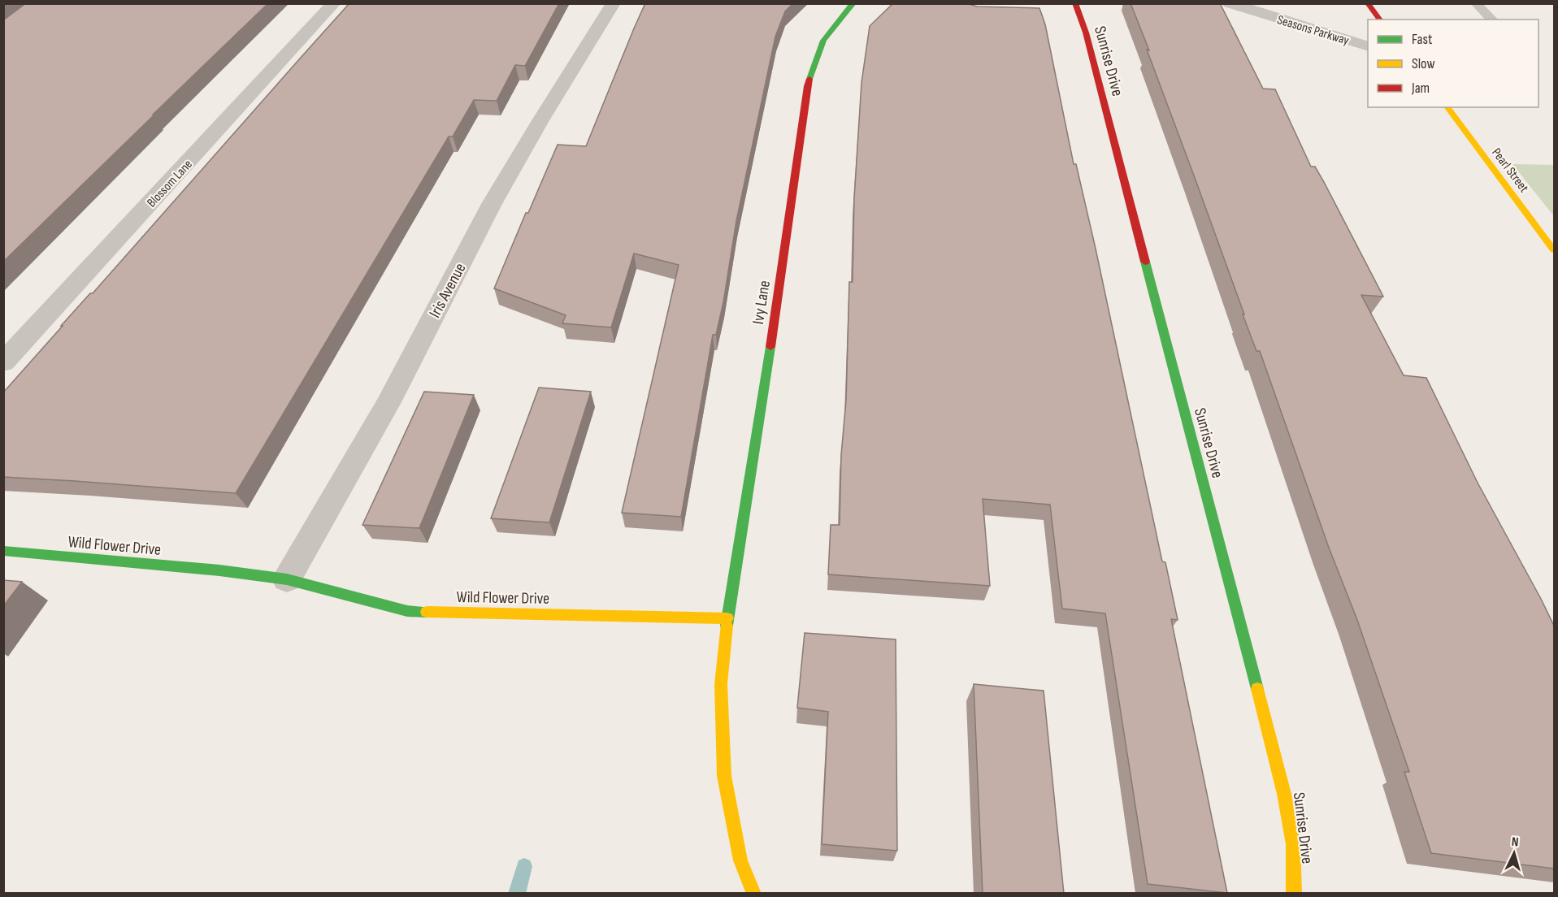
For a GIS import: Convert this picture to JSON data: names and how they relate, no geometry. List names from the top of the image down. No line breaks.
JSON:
{"streets":{"street":["Seasons Parkway","Sunrise Drive","Pearl Street","Blossom Lane","Iris Avenue","Ivy Lane","Wild Flower Drive"]},"crossings":[["Iris Avenue","Wild Flower Drive"],["Ivy Lane","Wild Flower Drive"]],"legend":["Fast","Slow","Jam"],"north":"top"}
